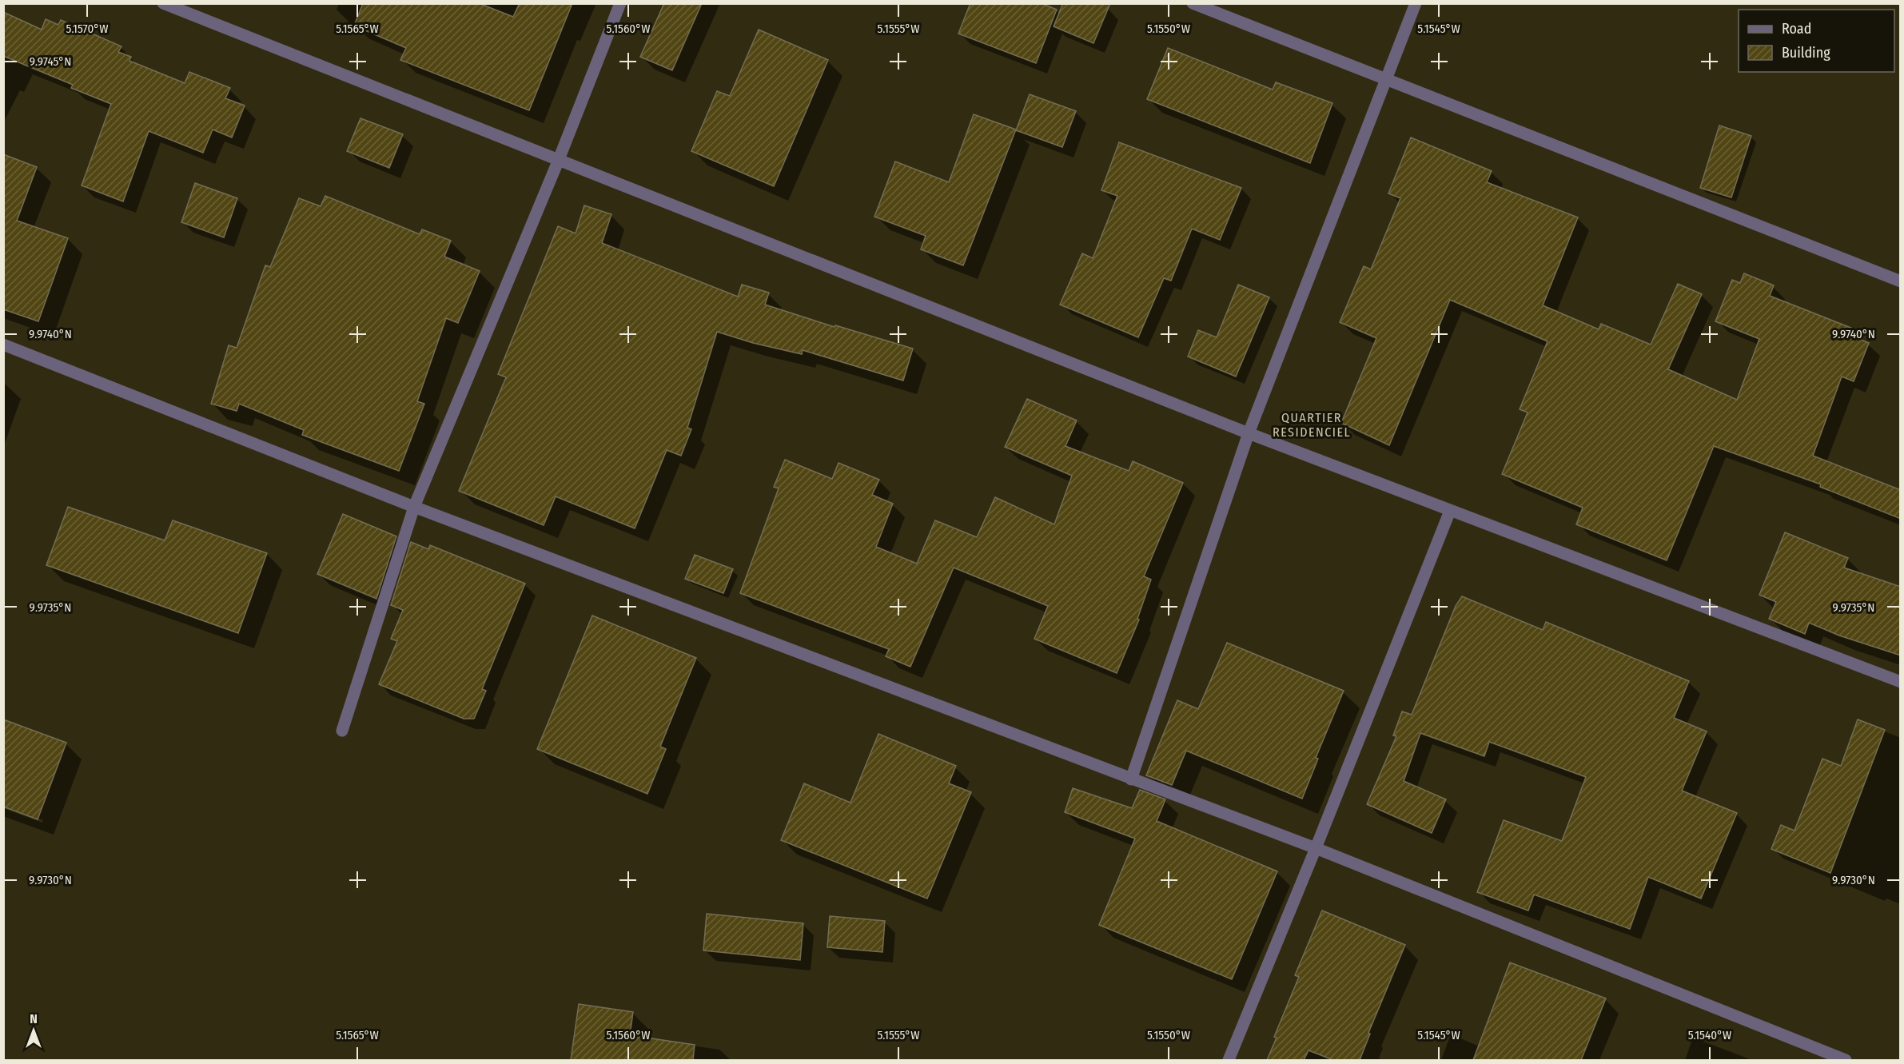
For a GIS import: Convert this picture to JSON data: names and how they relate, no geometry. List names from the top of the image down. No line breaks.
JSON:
{"districts":["QUARTIER RESIDENCIEL"],"legend":["Road","Building"],"north":"top","coordinates":["5.1570°W","5.1565°W","5.1560°W","5.1555°W","5.1550°W","5.1545°W","9.9745°N","9.9740°N","9.9735°N","9.9730°N","5.1540°W"]}
